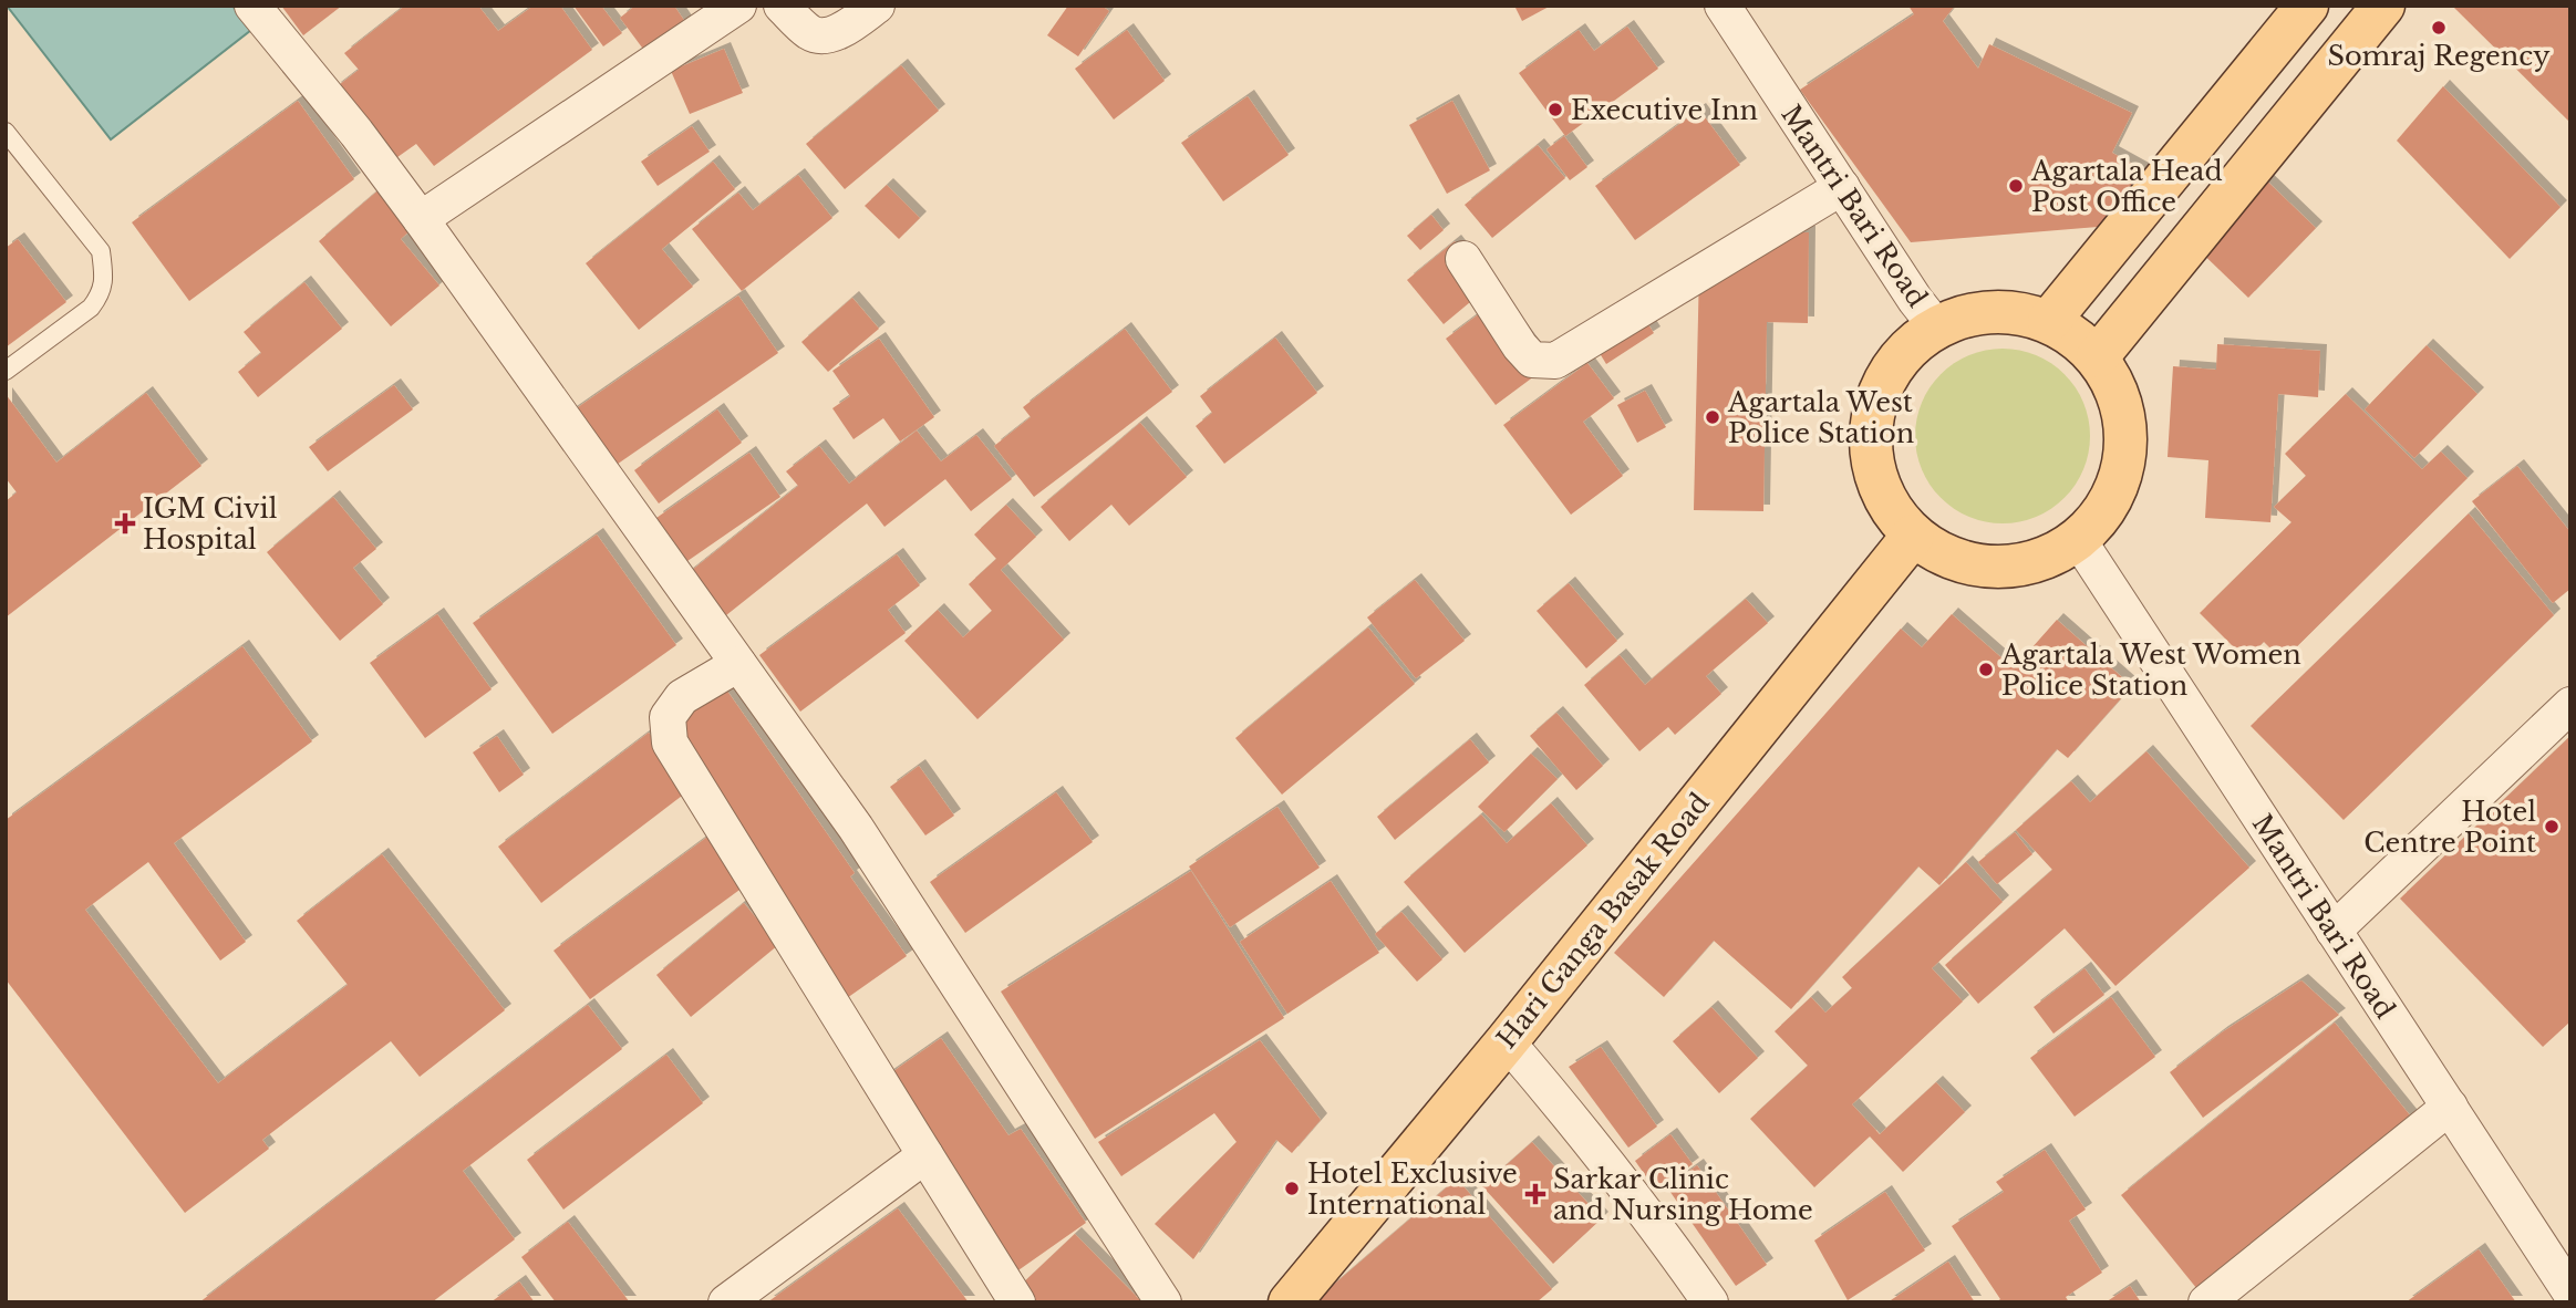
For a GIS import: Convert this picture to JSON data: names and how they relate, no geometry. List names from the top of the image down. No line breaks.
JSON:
{"streets":{"main road":["Hari Ganga Basak Road"],"street":["Mantri Bari Road"]},"crossings":[["Mantri Bari Road","Hari Ganga Basak Road"]],"places":{"other":["Somraj Regency","Executive Inn","Agartala Head Post Office","Agartala West Police Station","Agartala West Women Police Station","Hotel Centre Point","Hotel Exclusive International"],"health":["IGM Civil Hospital","Sarkar Clinic and Nursing Home"]}}
